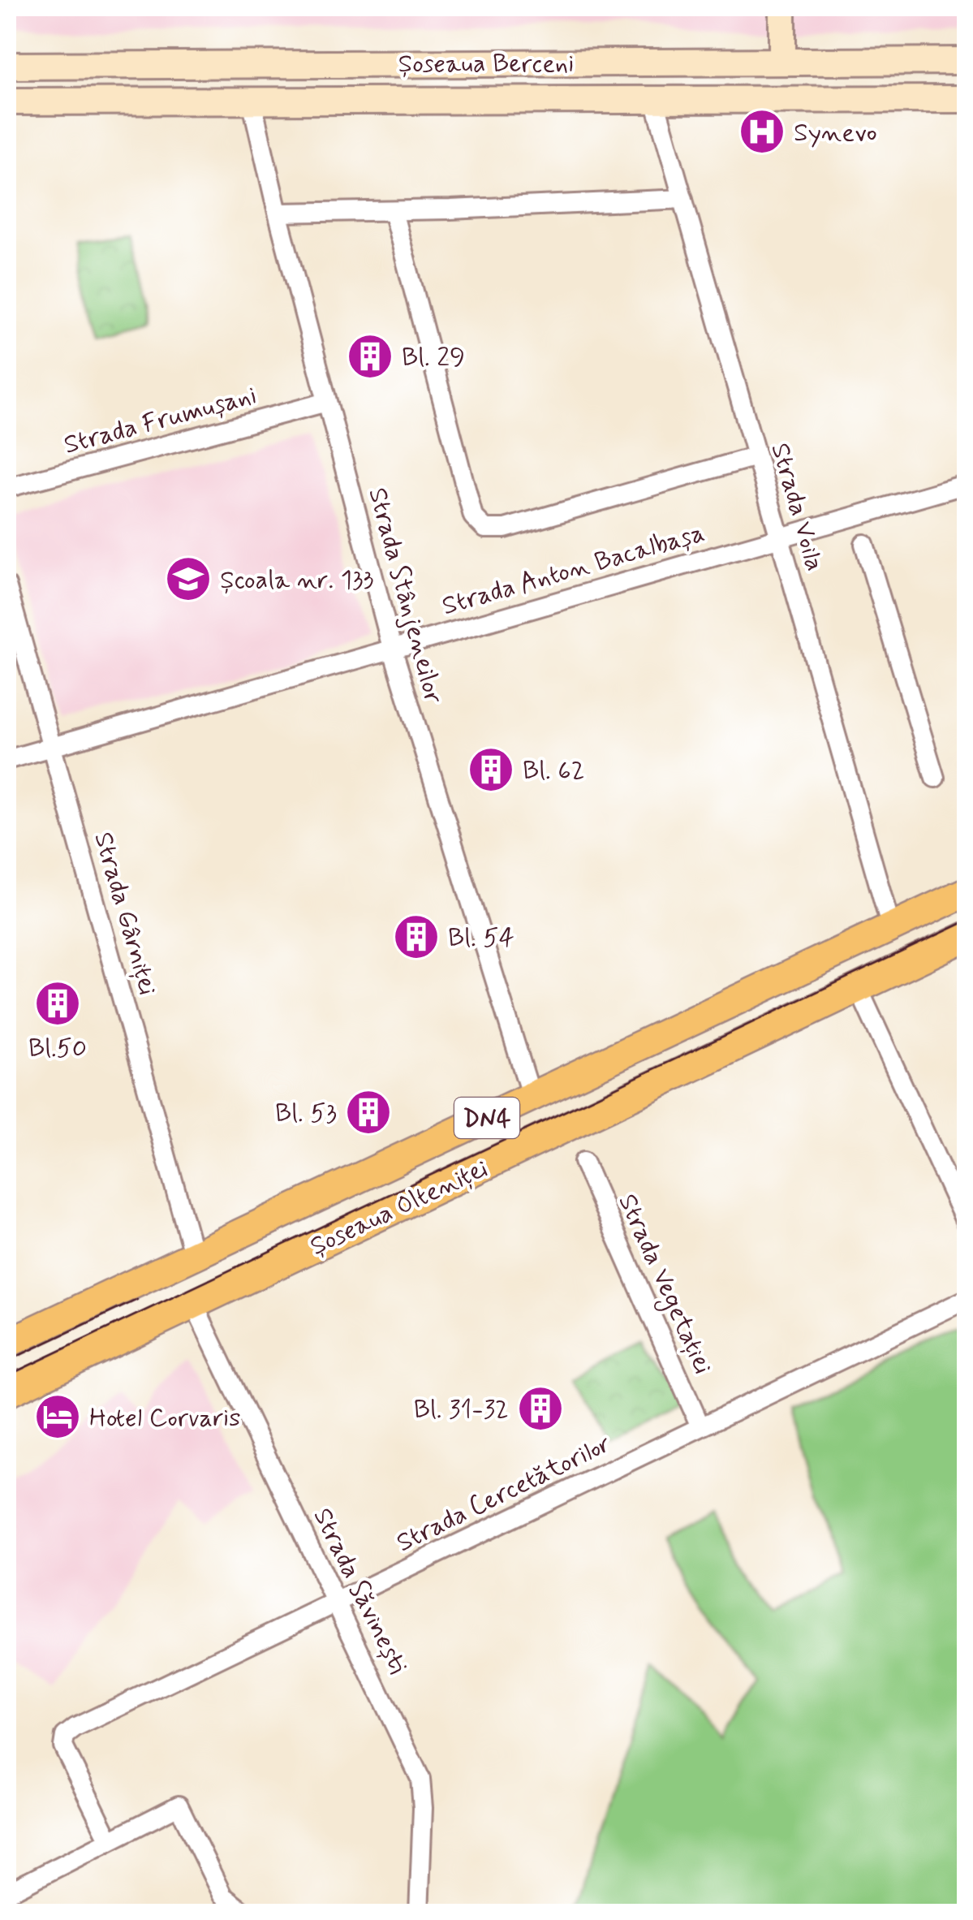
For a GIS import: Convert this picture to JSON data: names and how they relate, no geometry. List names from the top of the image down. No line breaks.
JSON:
{"streets":{"main road":["Șoseaua Berceni","DN4","Șoseaua Olteniței"],"street":["Strada Frumușani","Strada Voila","Strada Anton Bacalbașa","Strada Stânjeneilor","Strada Gârniței","Strada Vegetației","Strada Cercetătorilor","Strada Săvinești"]},"crossings":[["Șoseaua Berceni","Strada Voila"],["Șoseaua Berceni","Strada Stânjeneilor"],["Strada Frumușani","Strada Stânjeneilor"],["Strada Voila","Strada Anton Bacalbașa"],["Strada Voila","Șoseaua Olteniței"],["Strada Anton Bacalbașa","Strada Stânjeneilor"],["Strada Anton Bacalbașa","Strada Gârniței"],["Strada Stânjeneilor","Șoseaua Olteniței"],["Strada Gârniței","Șoseaua Olteniței"],["Șoseaua Olteniței","Strada Săvinești"],["Strada Vegetației","Strada Cercetătorilor"],["Strada Cercetătorilor","Strada Săvinești"]],"places":{"hospital":["Synevo"],"building":["Bl. 29","Bl. 62","Bl. 54","Bl.50","Bl. 53","Bl. 31-32"],"school or university":["Școala nr. 133"],"hotel":["Hotel Corvaris"]}}
